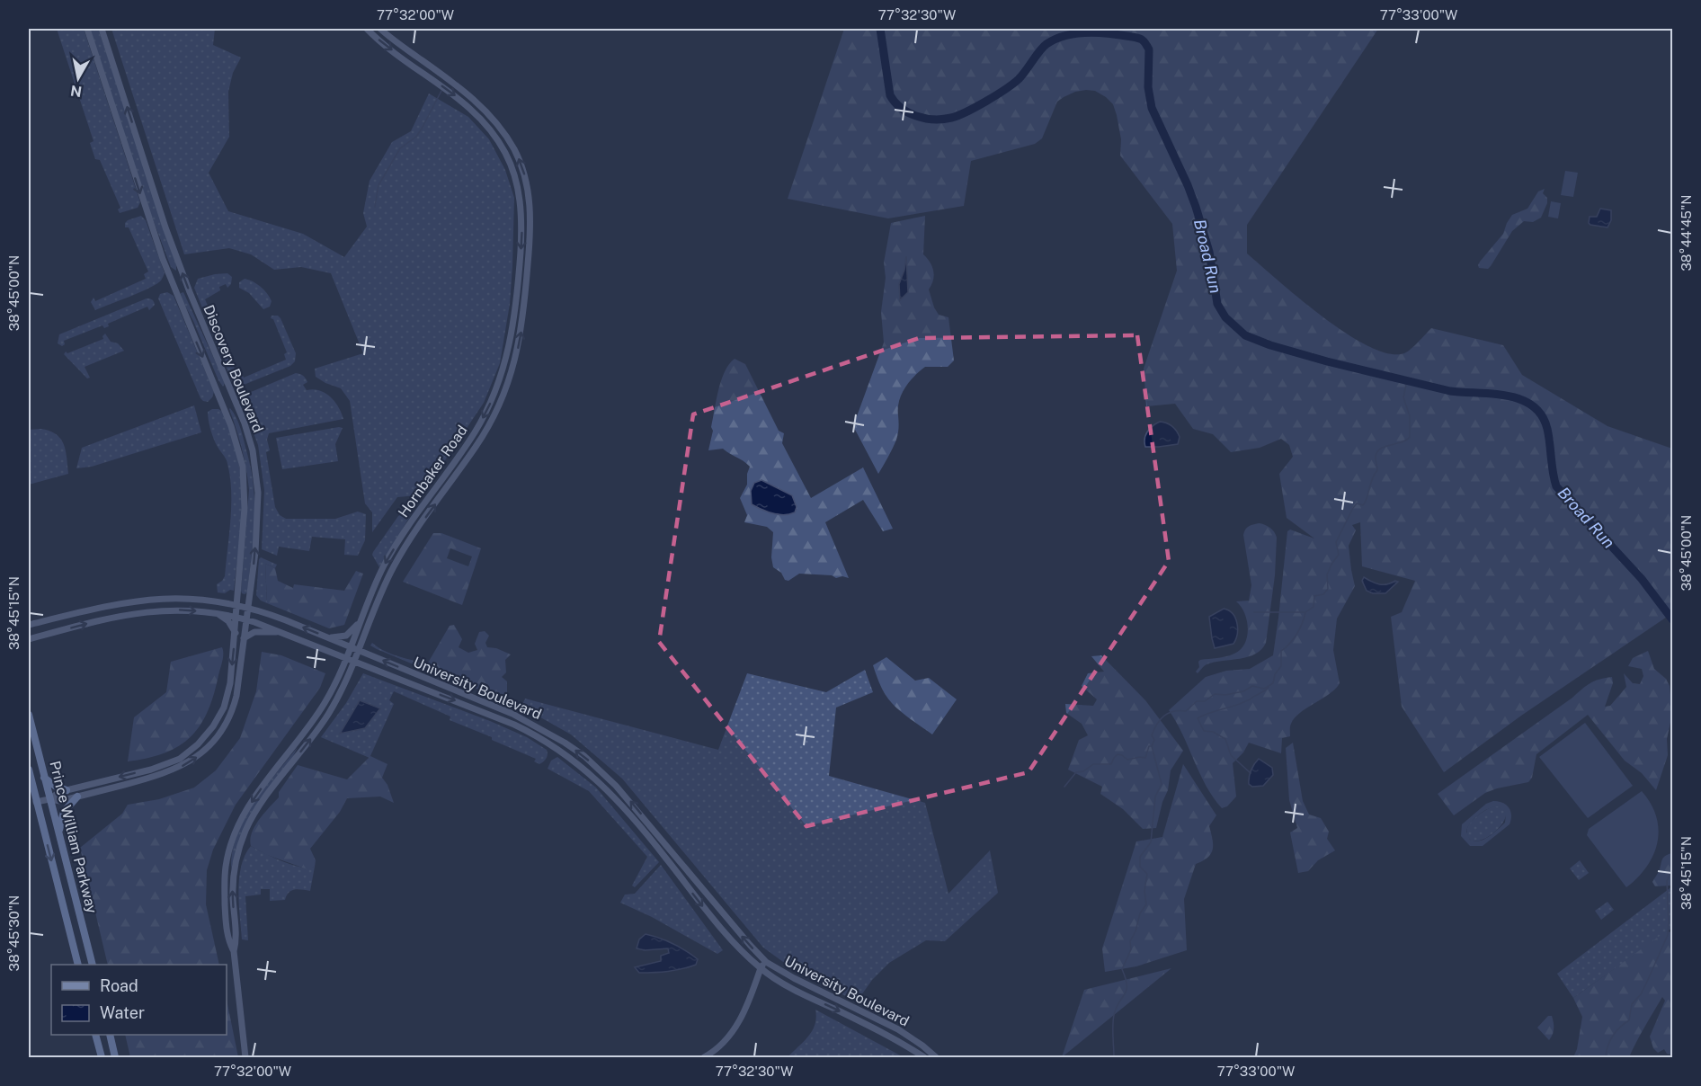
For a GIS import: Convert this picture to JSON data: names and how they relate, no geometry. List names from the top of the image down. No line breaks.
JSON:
{"streets":{"highway":["Prince William Parkway"],"main road":["Discovery Boulevard","Hornbaker Road","University Boulevard"]},"crossings":[["Discovery Boulevard","University Boulevard"],["Discovery Boulevard","Prince William Parkway"],["Hornbaker Road","University Boulevard"]],"water":["Broad Run"],"legend":["Road","Water"],"north":"bottom","coordinates":["77°32'00\"W","77°32'30\"W","77°33'00\"W","38°44'45\"N","38°45'00\"N","38°45'15\"N","38°45'30\"N"]}
